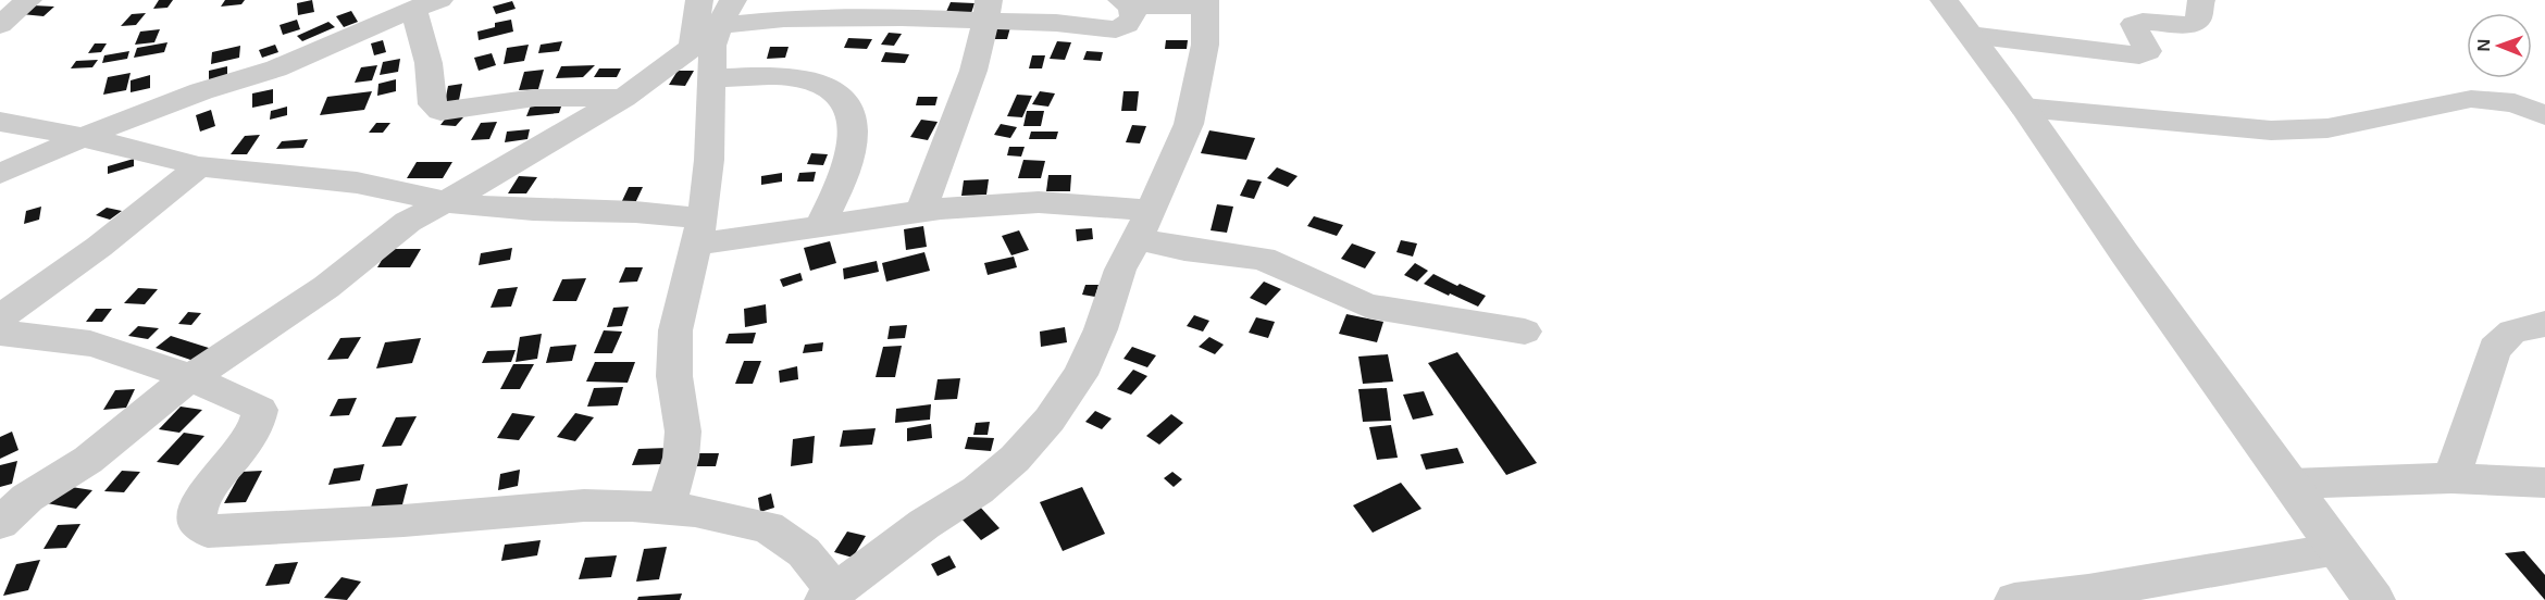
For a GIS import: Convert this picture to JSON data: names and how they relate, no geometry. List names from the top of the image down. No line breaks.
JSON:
{"north":"left"}
